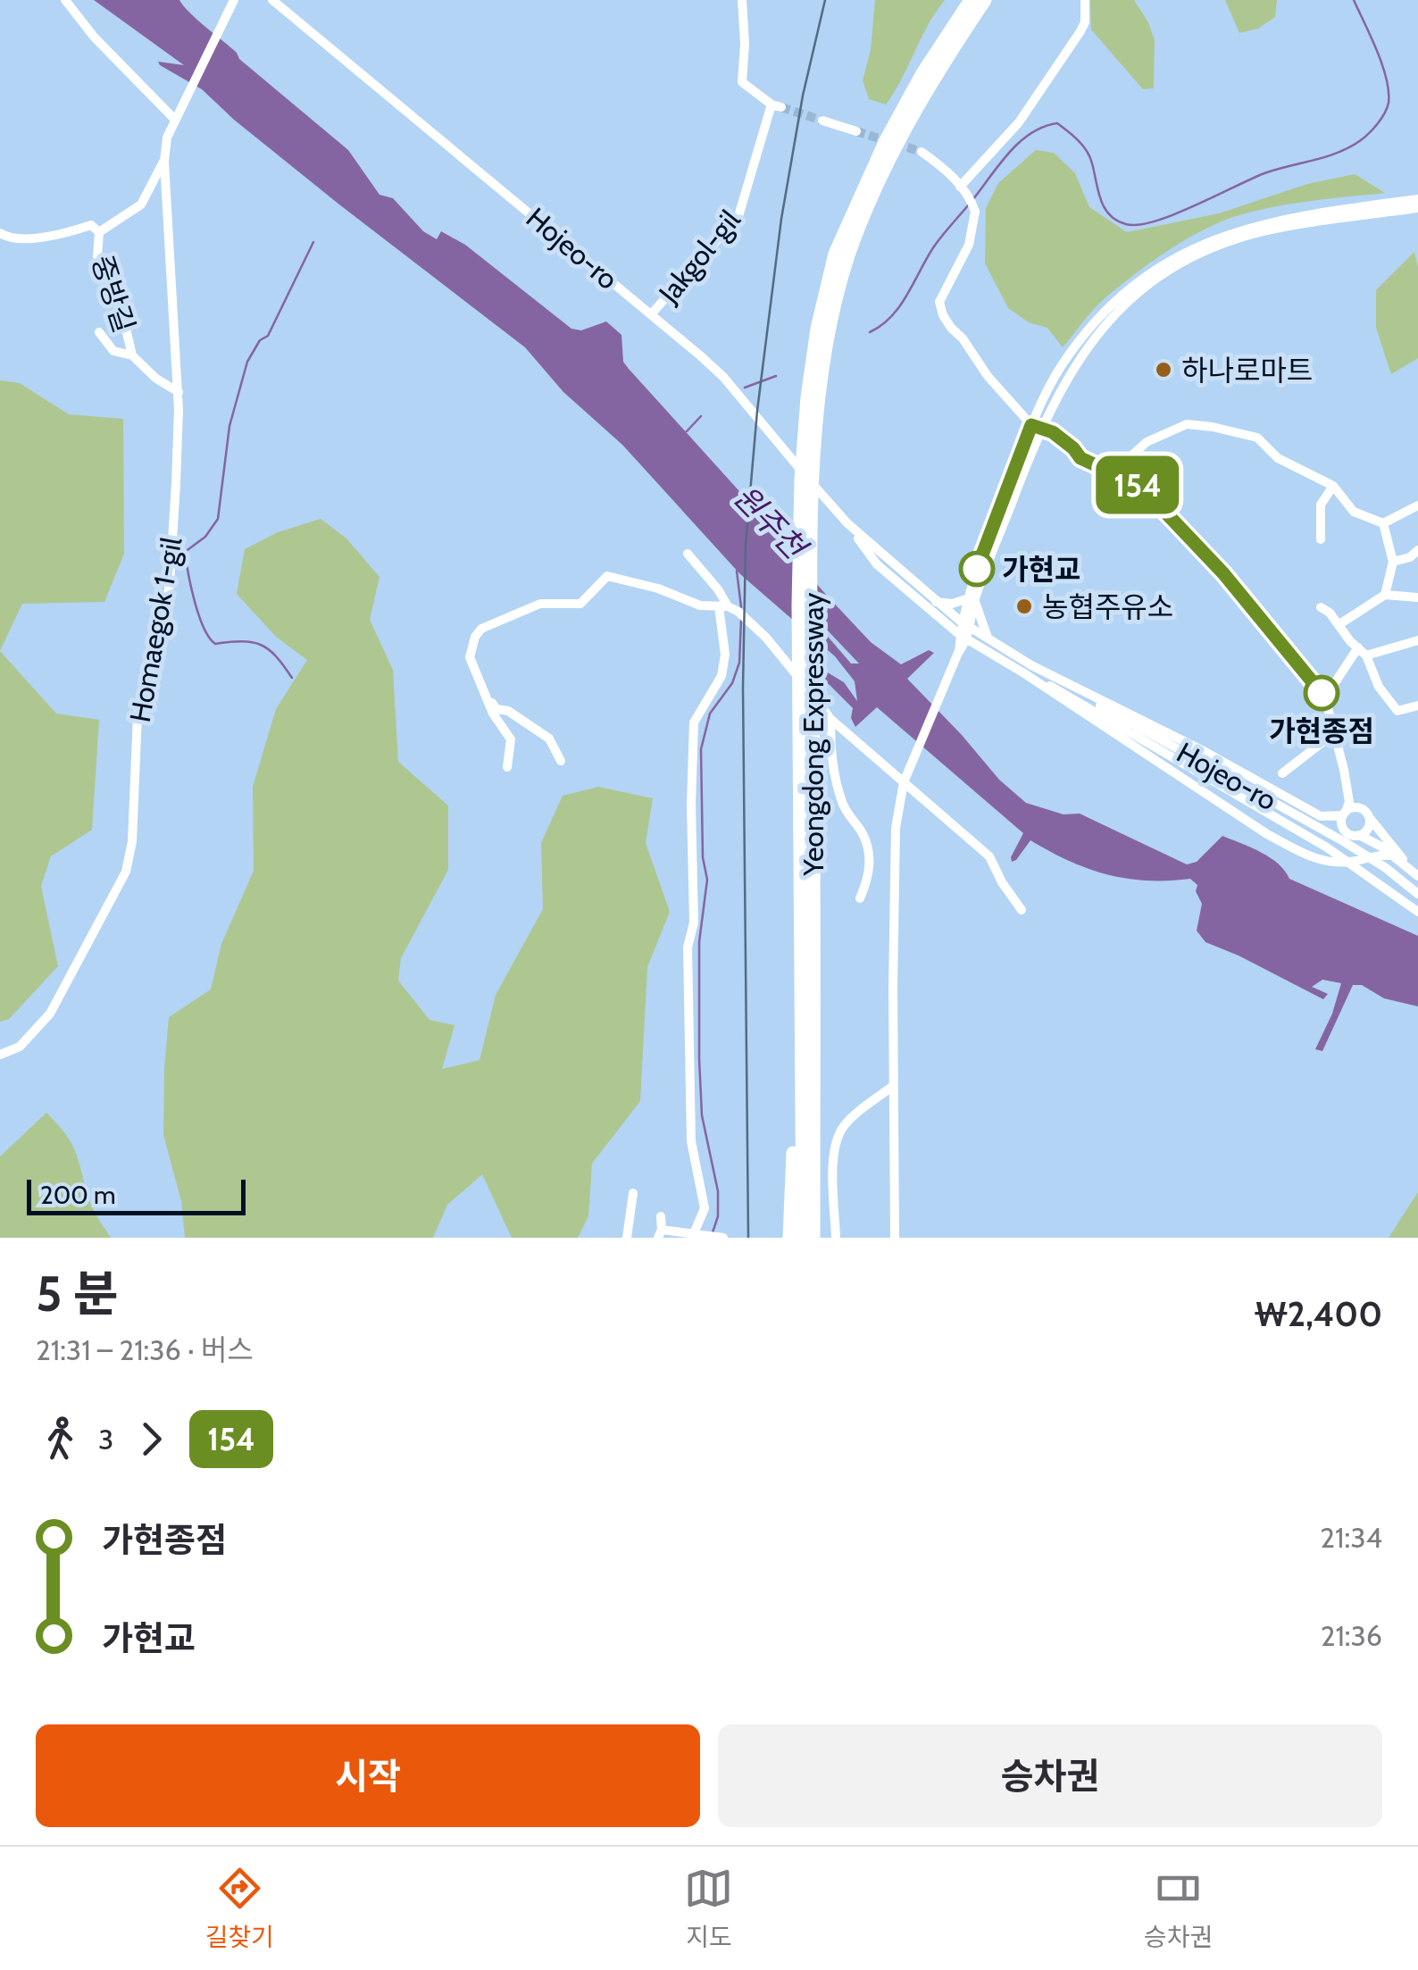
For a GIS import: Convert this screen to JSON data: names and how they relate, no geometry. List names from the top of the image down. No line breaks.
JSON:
{"streets":{"highway":["Yeongdong Expressway"],"street":["Hojeo-ro","Jakgol-gil","중방길","Homaegok 1-gil"]},"crossings":[["Hojeo-ro","Jakgol-gil"],["중방길","Homaegok 1-gil"]],"water":["원주천"],"places":["하나로마트","가현교","농협주유소","가현종점"],"lines":["bus line 154"],"scale_bar":"200 m","page":{"on_map":"154","scale":"200 m","heading":["5 분","21:31 – 21:36 · 버스","₩2,400"],"legs":["3","154"],"list":[{"name":"가현종점","value":"21:34"},{"name":"가현교","value":"21:36"}],"buttons":["시작","승차권"],"tabs":["길찾기","지도","승차권"]}}
